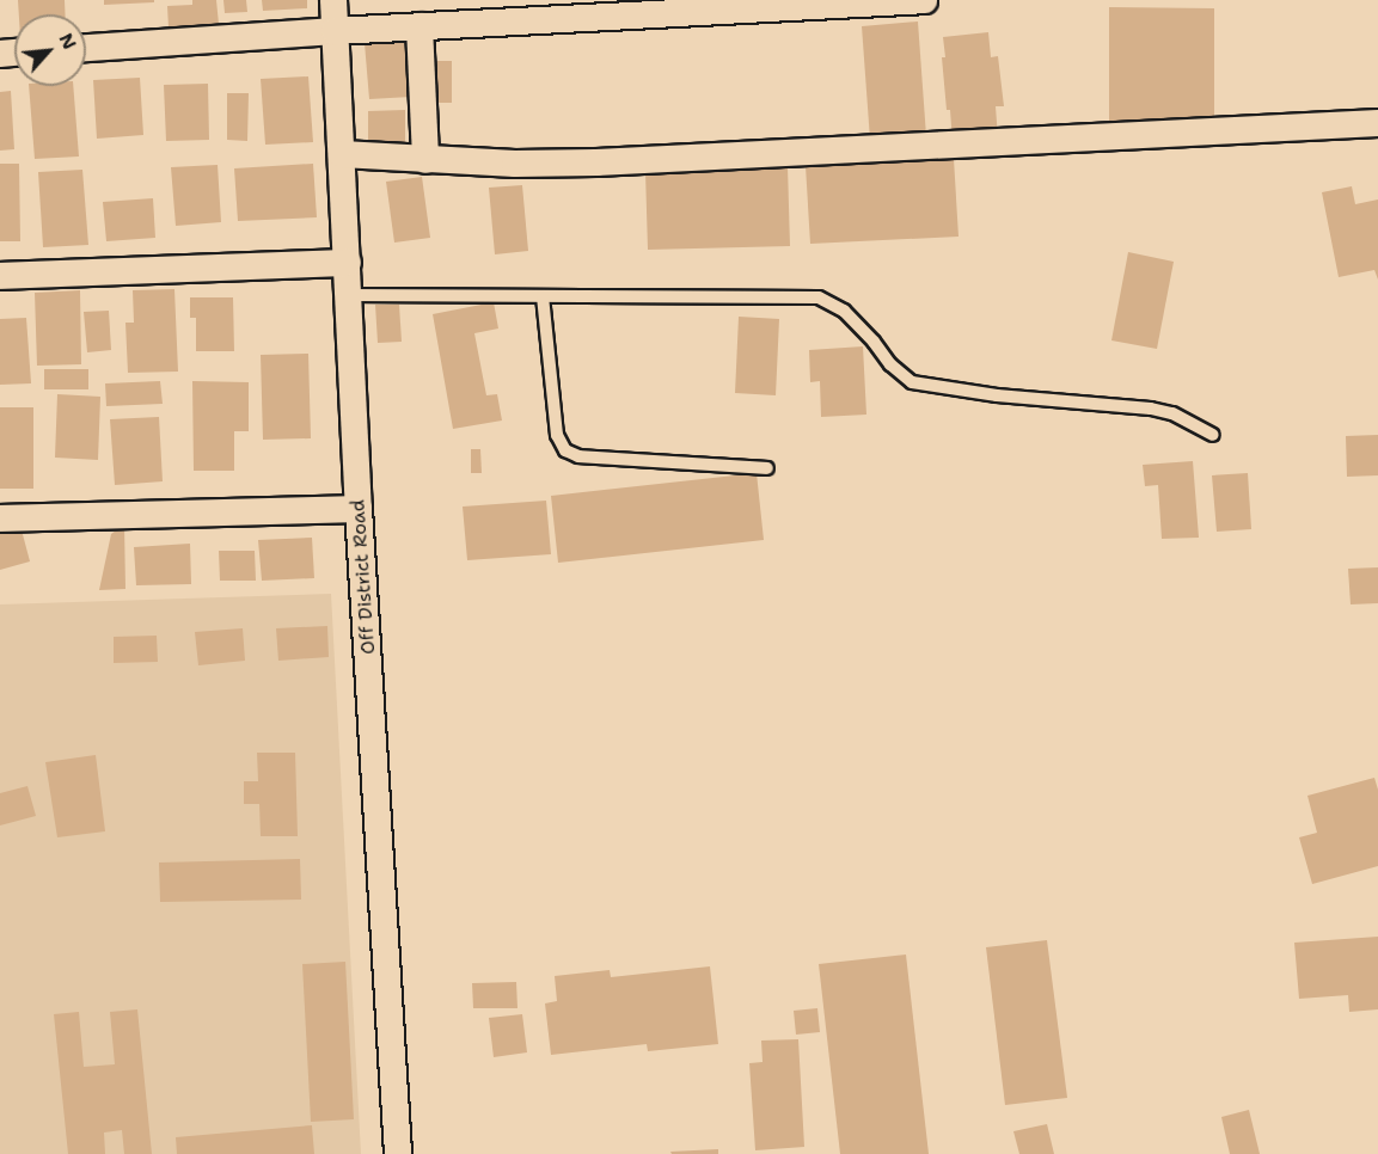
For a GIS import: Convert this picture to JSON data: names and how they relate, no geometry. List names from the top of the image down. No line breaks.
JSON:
{"streets":{"street":["Off District Road"]},"north":"top right"}
